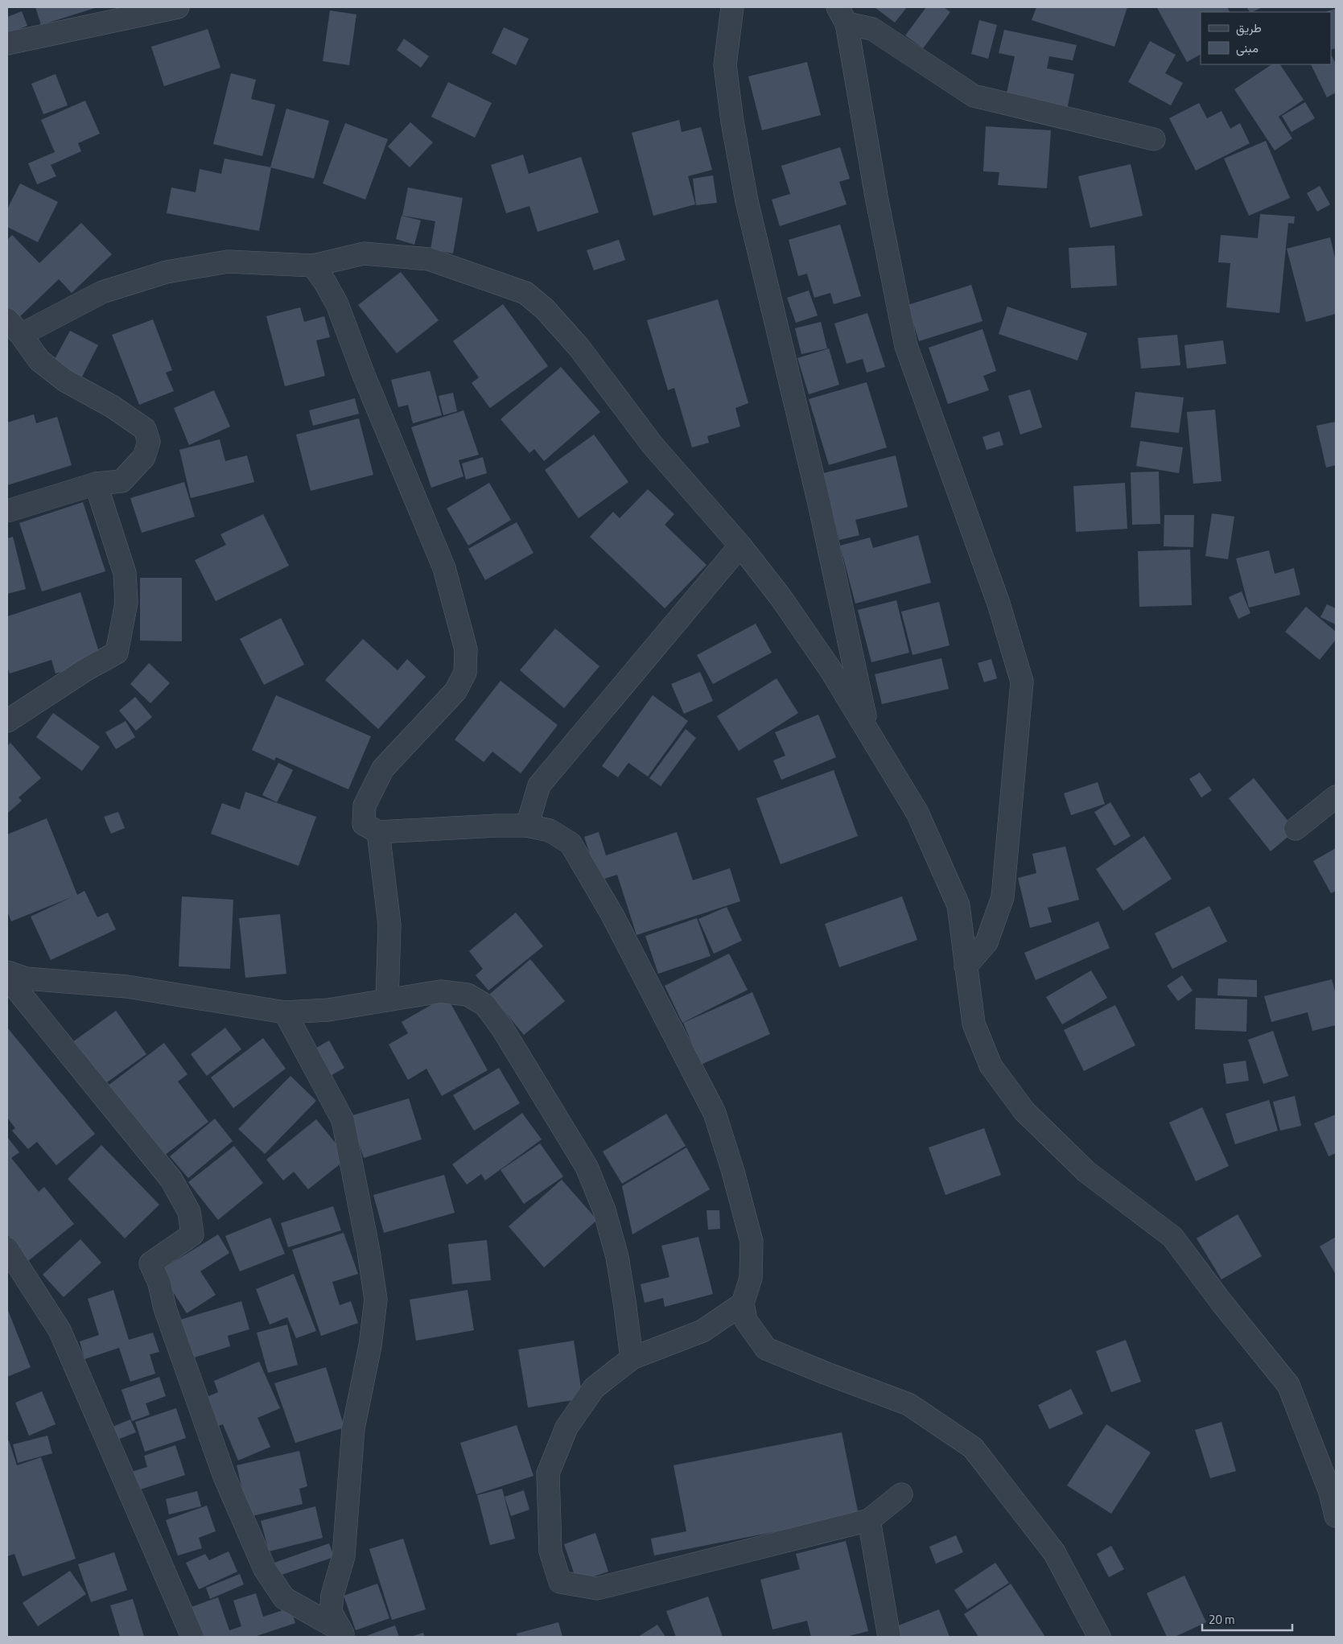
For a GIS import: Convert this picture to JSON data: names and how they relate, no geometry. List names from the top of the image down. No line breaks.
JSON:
{"legend":["طريق","مبنى"],"scale_bar":"20 m"}
